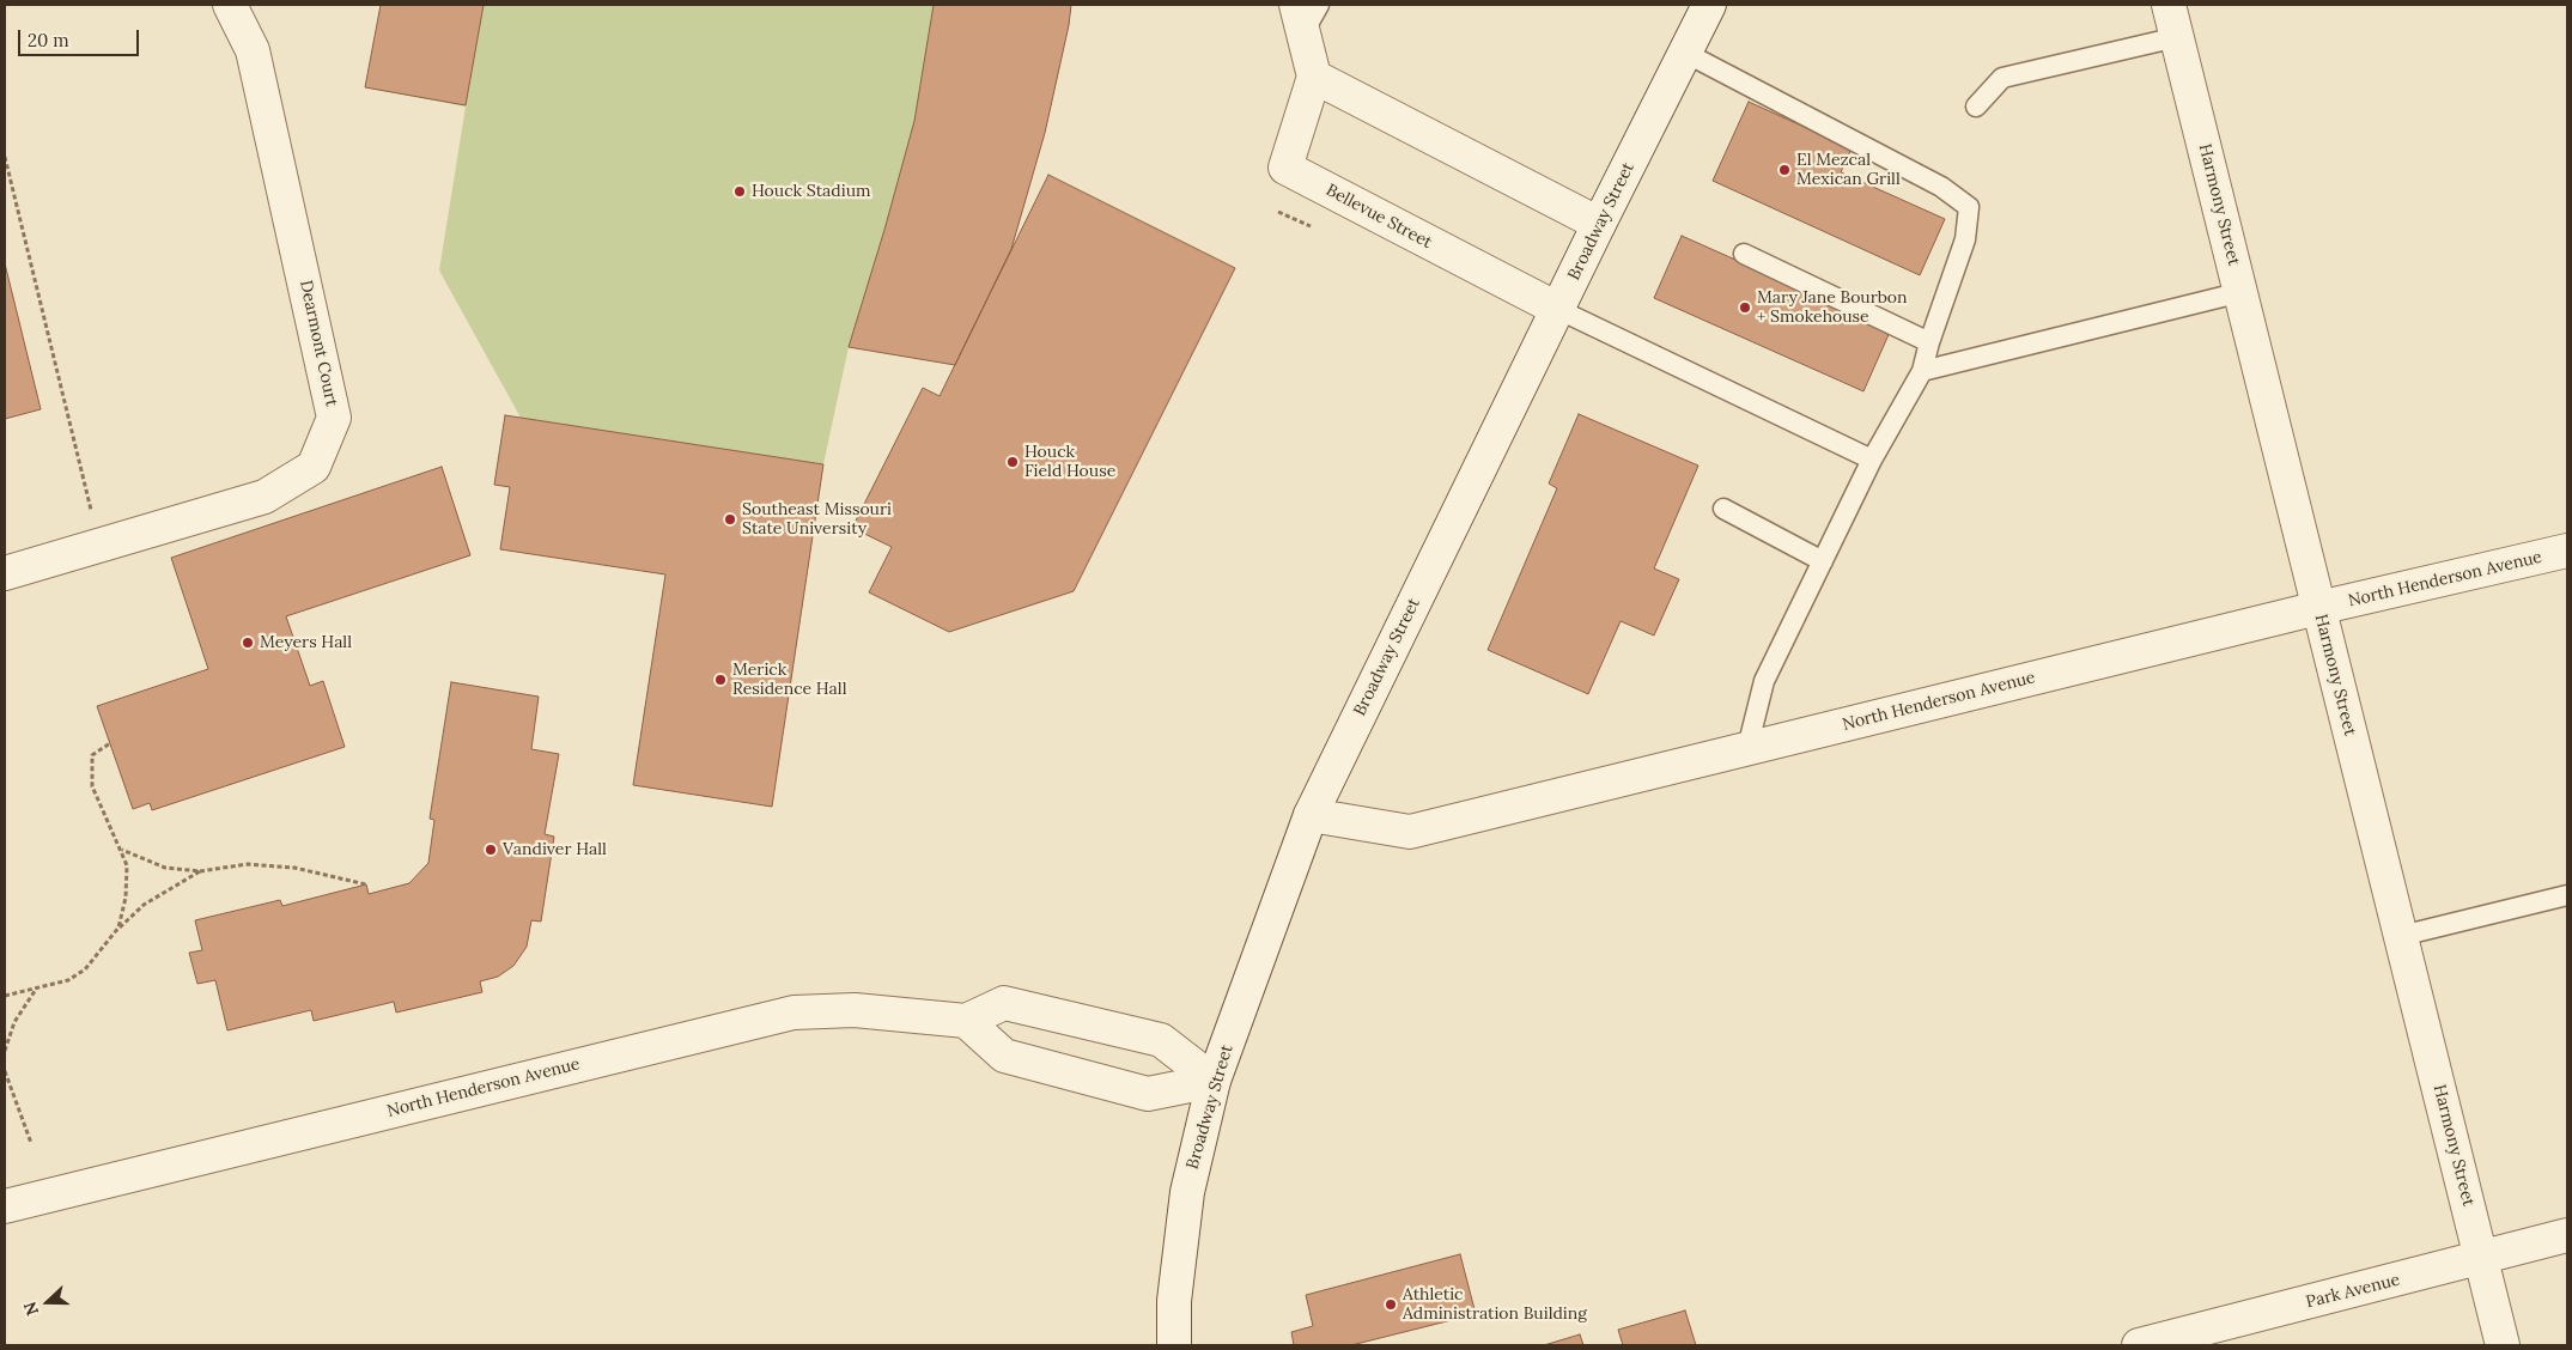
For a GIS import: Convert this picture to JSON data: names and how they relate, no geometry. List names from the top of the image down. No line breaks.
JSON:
{"streets":{"street":["Harmony Street","Bellevue Street","Broadway Street","Dearmont Court","North Henderson Avenue","Park Avenue"]},"crossings":[["Harmony Street","North Henderson Avenue"],["Harmony Street","Park Avenue"],["Bellevue Street","Broadway Street"],["Broadway Street","North Henderson Avenue"]],"places":["El Mezcal Mexican Grill","Houck Stadium","Mary Jane Bourbon + Smokehouse","Houck Field House","Southeast Missouri State University","Meyers Hall","Merick Residence Hall","Vandiver Hall","Athletic Administration Building"],"scale_bar":"20 m","north":"left"}
